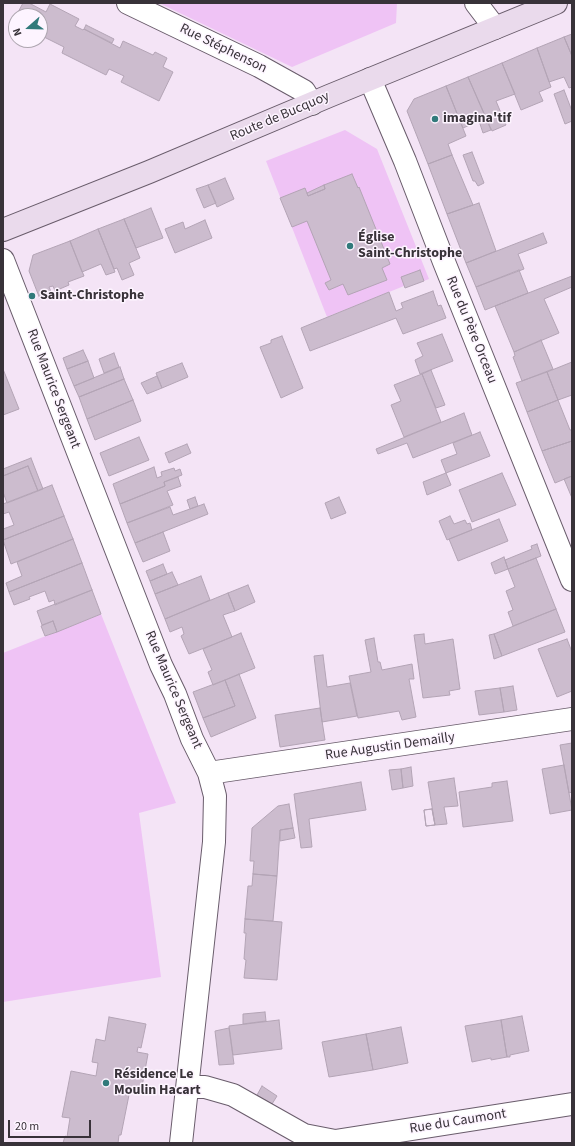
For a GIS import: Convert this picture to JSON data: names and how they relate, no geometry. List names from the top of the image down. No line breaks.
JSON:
{"streets":{"main road":["Route de Bucquoy"],"street":["Rue Stéphenson","Rue du Père Orceau","Rue Maurice Sergeant","Rue Augustin Demailly","Rue du Caumont"]},"crossings":[["Rue Stéphenson","Route de Bucquoy"],["Route de Bucquoy","Rue du Père Orceau"],["Rue Maurice Sergeant","Rue Augustin Demailly"],["Rue Maurice Sergeant","Rue du Caumont"]],"places":["imagina'tif","Église Saint-Christophe","Saint-Christophe","Résidence Le Moulin Hacart"],"scale_bar":"20 m","north":"left"}
